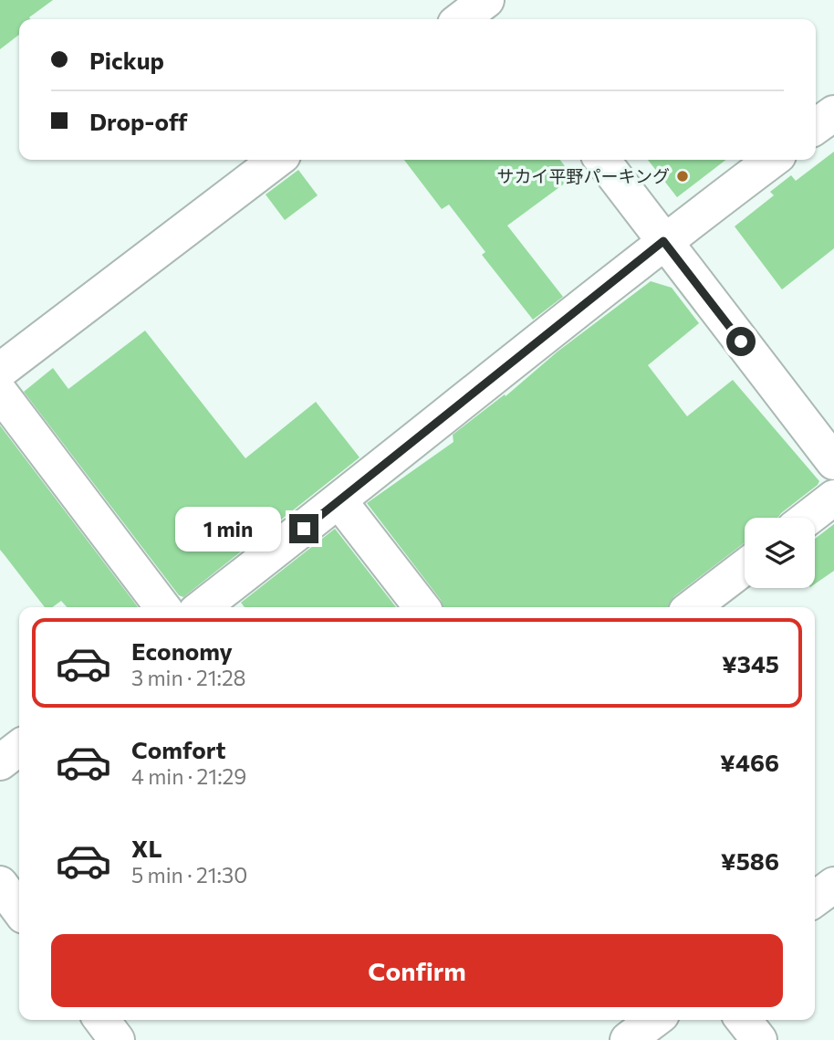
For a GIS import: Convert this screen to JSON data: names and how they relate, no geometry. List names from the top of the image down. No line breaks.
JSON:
{"places":["サカイ平野パーキング"],"page":{"banner":["Pickup","Drop-off"],"bubble":"1 min","list":[{"name":"Economy","note":"3 min · 21:28","value":"¥345"},{"name":"Comfort","note":"4 min · 21:29","value":"¥466"},{"name":"XL","note":"5 min · 21:30","value":"¥586"}],"buttons":"Confirm"}}
